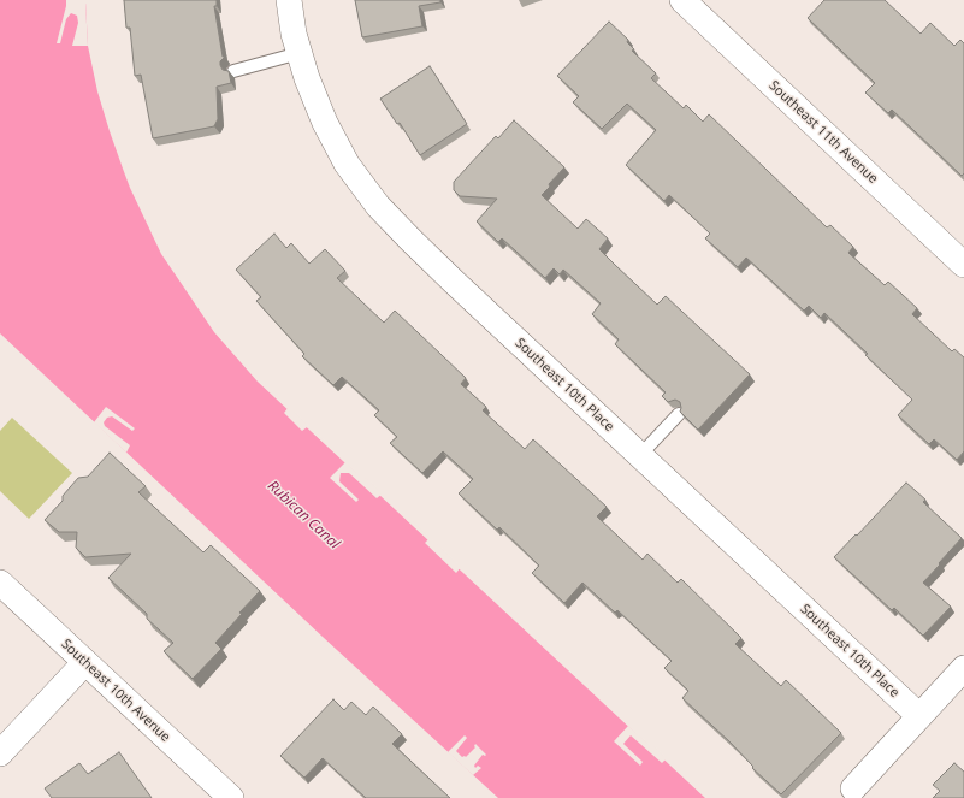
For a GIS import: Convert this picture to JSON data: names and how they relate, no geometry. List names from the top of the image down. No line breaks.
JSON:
{"streets":{"street":["Southeast 11th Avenue","Southeast 10th Place","Southeast 10th Avenue"]},"water":["Rubican Canal"]}
